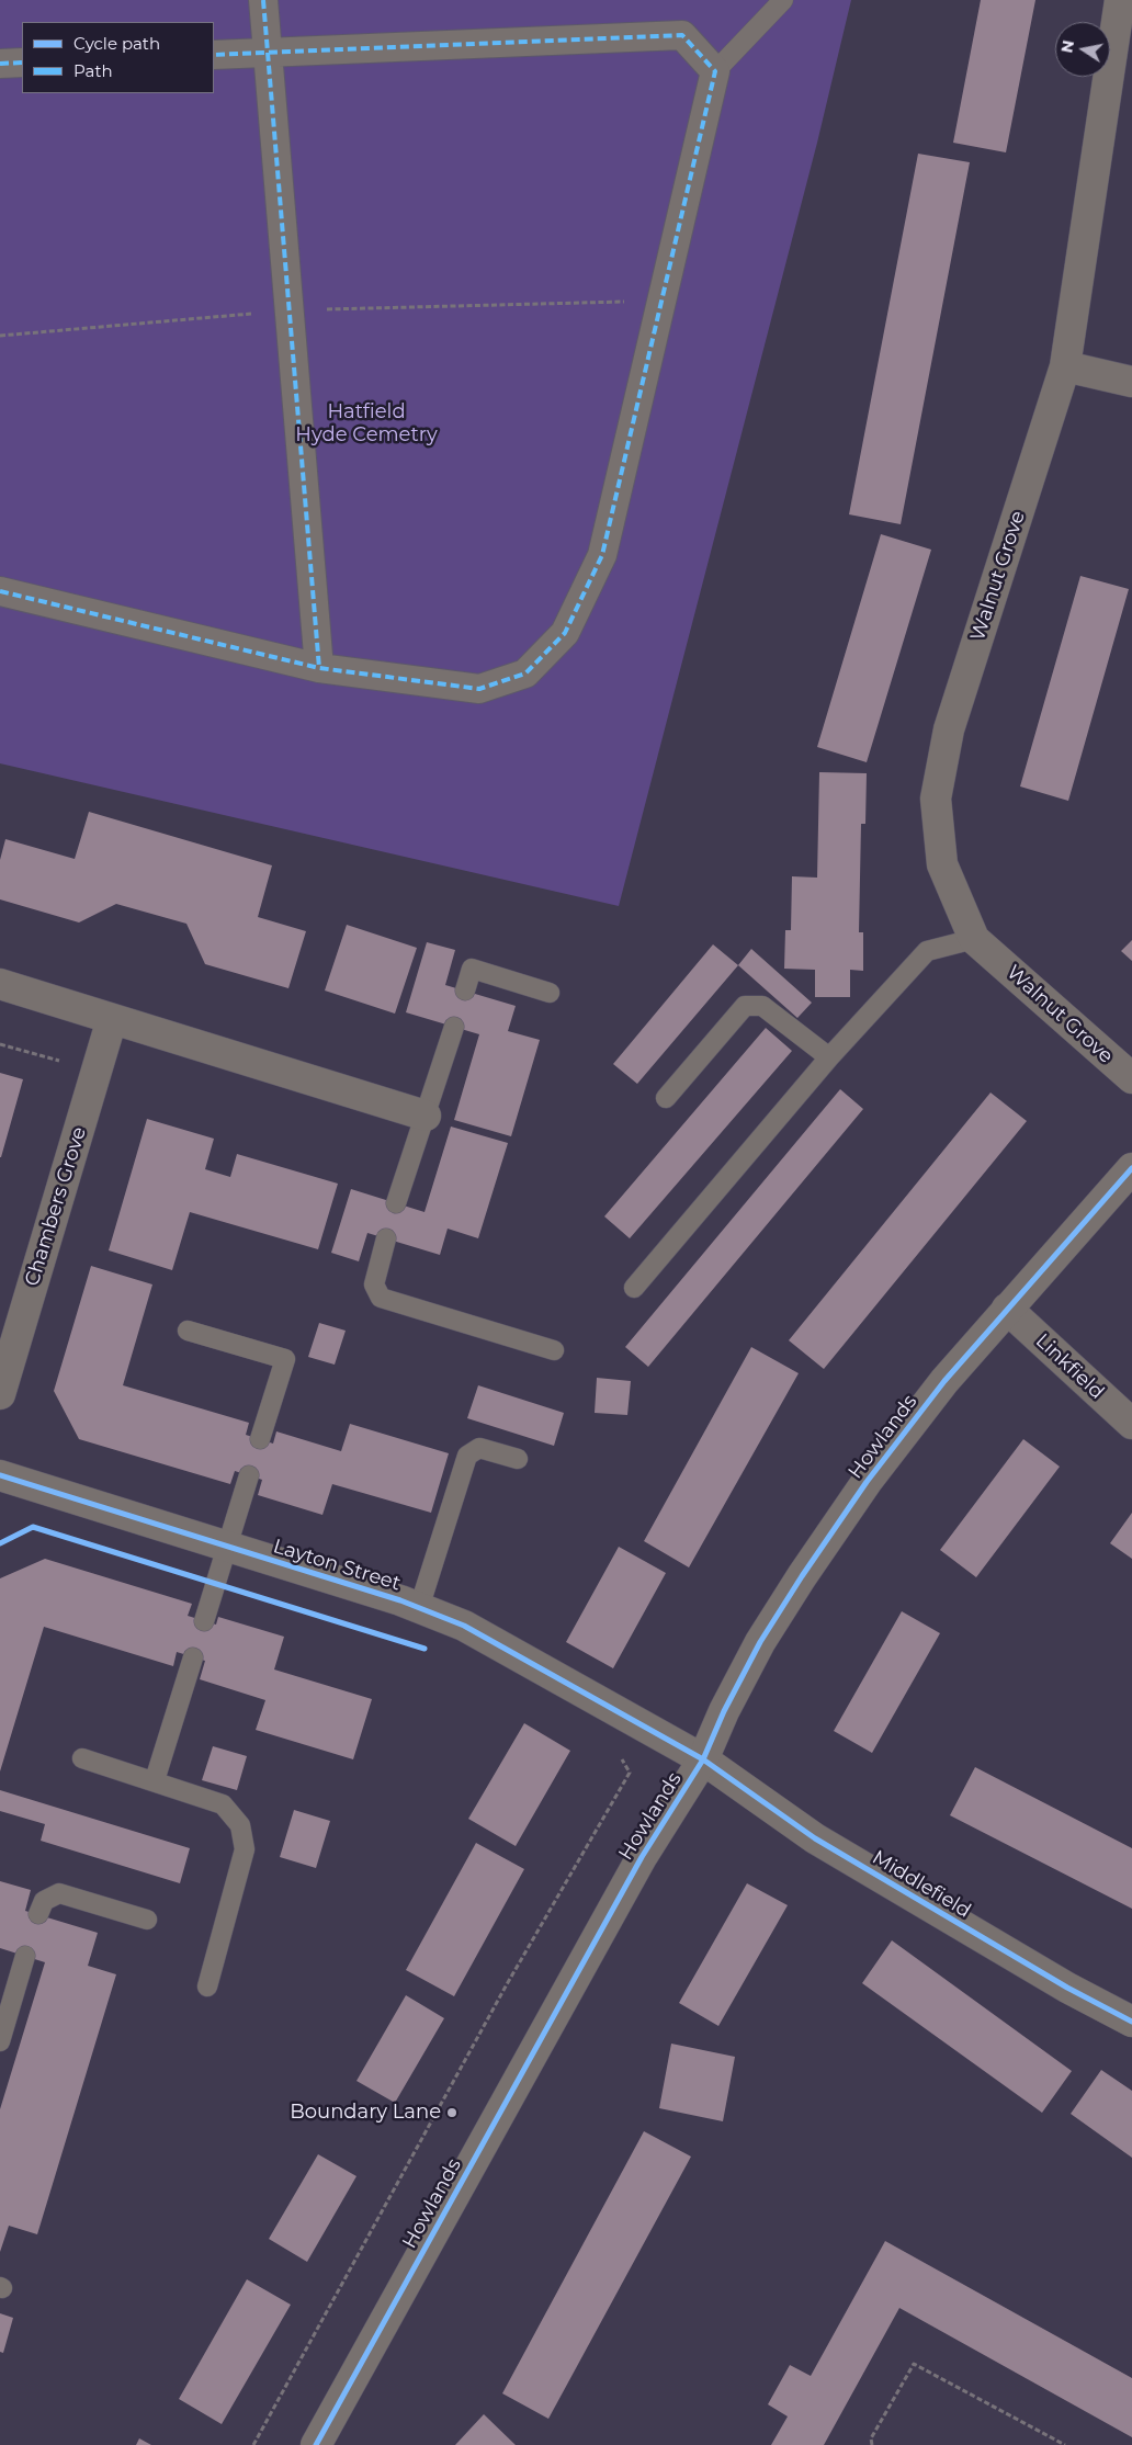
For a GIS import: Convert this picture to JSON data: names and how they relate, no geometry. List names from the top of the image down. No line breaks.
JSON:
{"streets":{"street":["Walnut Grove","Chambers Grove","Linkfield","Howlands","Layton Street","Middlefield"]},"crossings":[["Linkfield","Howlands"],["Howlands","Layton Street"],["Howlands","Middlefield"],["Layton Street","Middlefield"]],"parks":["Hatfield Hyde Cemetry"],"places":["Boundary Lane"],"legend":["Cycle path","Path"],"north":"left"}
